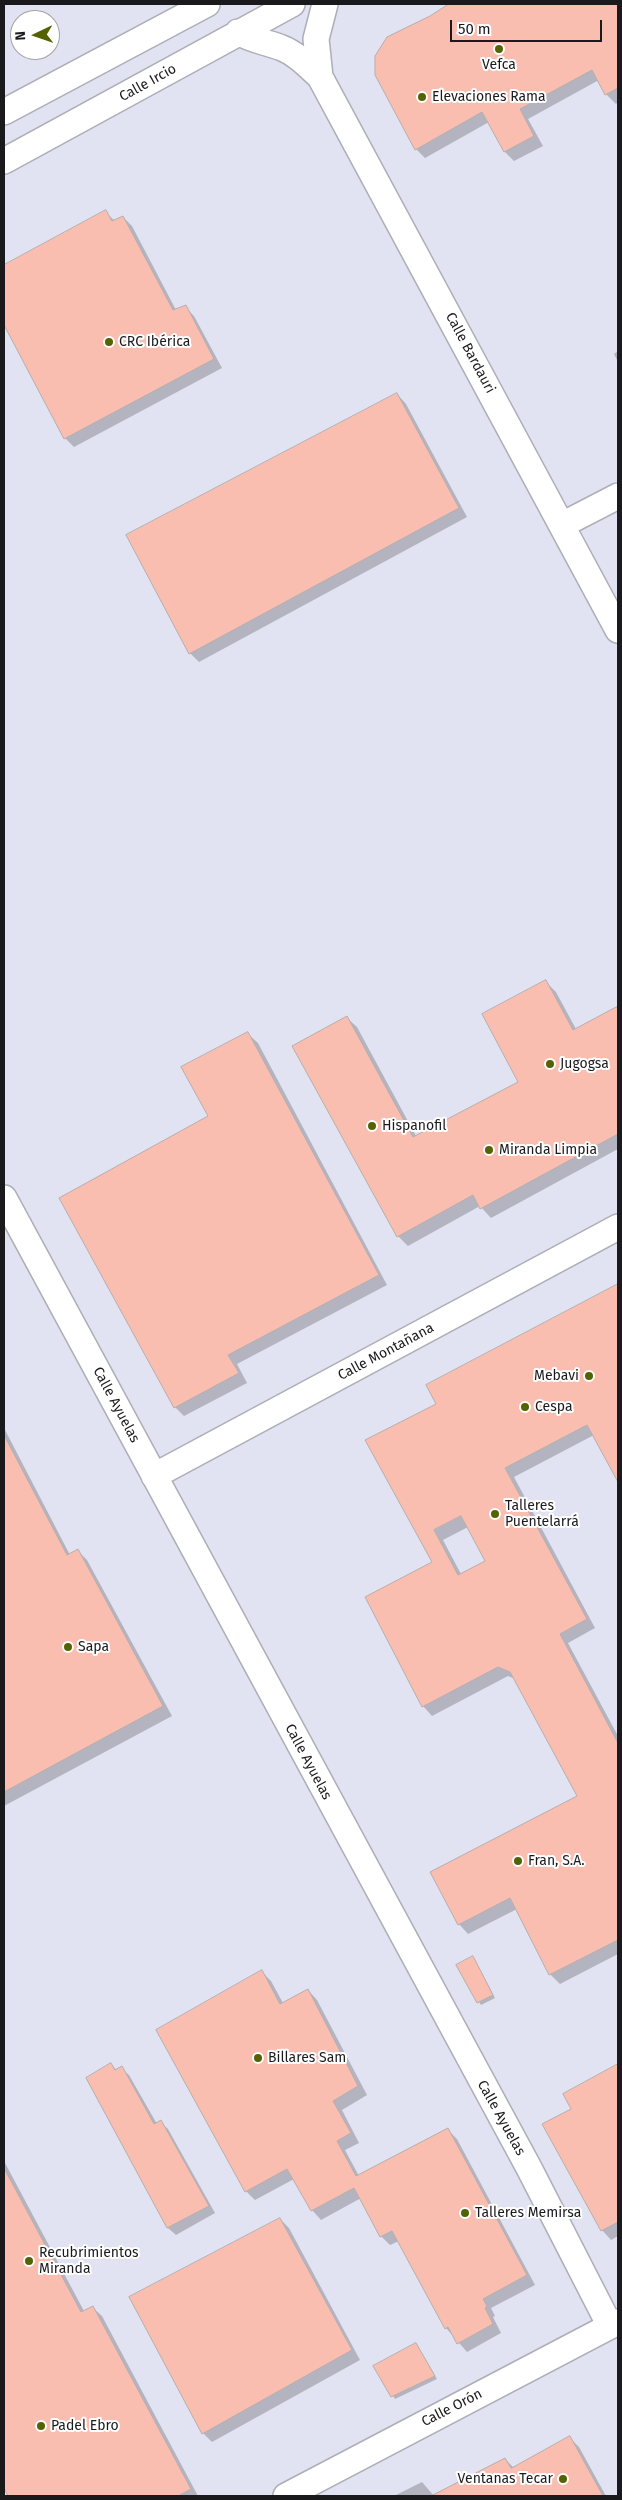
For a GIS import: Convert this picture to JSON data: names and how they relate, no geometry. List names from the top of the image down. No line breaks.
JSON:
{"streets":{"street":["Calle Ircio","Calle Bardauri","Calle Montañana","Calle Ayuelas","Calle Orón"]},"crossings":[["Calle Ircio","Calle Bardauri"],["Calle Montañana","Calle Ayuelas"],["Calle Ayuelas","Calle Orón"]],"places":["Vefca","Elevaciones Rama","CRC Ibérica","Jugogsa","Hispanofil","Miranda Limpia","Mebavi","Cespa","Talleres Puentelarrá","Sapa","Fran, S.A.","Billares Sam","Talleres Memirsa","Recubrimientos Miranda","Padel Ebro","Ventanas Tecar"],"scale_bar":"50 m","north":"left"}
